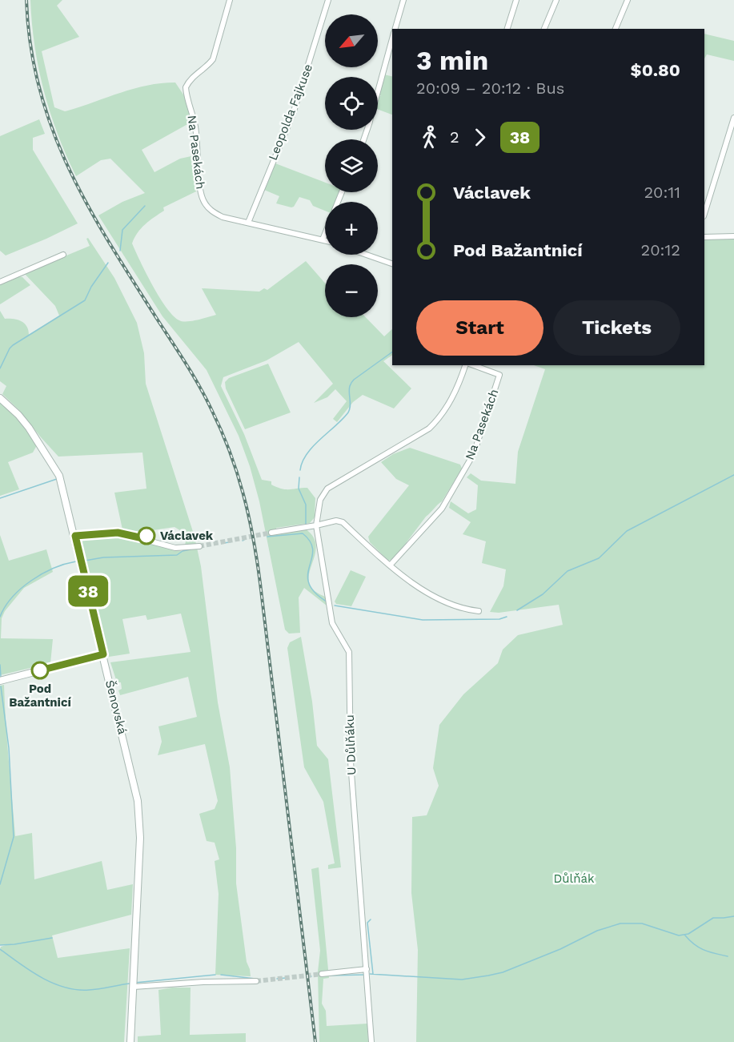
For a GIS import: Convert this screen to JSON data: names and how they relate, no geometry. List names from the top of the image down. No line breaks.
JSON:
{"streets":{"street":["Leopolda Fajkuse","Na Pasekách","Šenovská","U Důlňáku"]},"crossings":[["Leopolda Fajkuse","Na Pasekách"]],"parks":["Důlňák"],"places":["Václavek","Pod Bažantnicí"],"lines":["bus line 38"],"north":"bottom left","page":{"on_map":"38","map_buttons":["+","−"],"heading":["3 min","20:09 – 20:12 · Bus","$0.80"],"legs":["2","38"],"list":[{"name":"Václavek","value":"20:11"},{"name":"Pod Bažantnicí","value":"20:12"}],"buttons":["Start","Tickets"]}}
